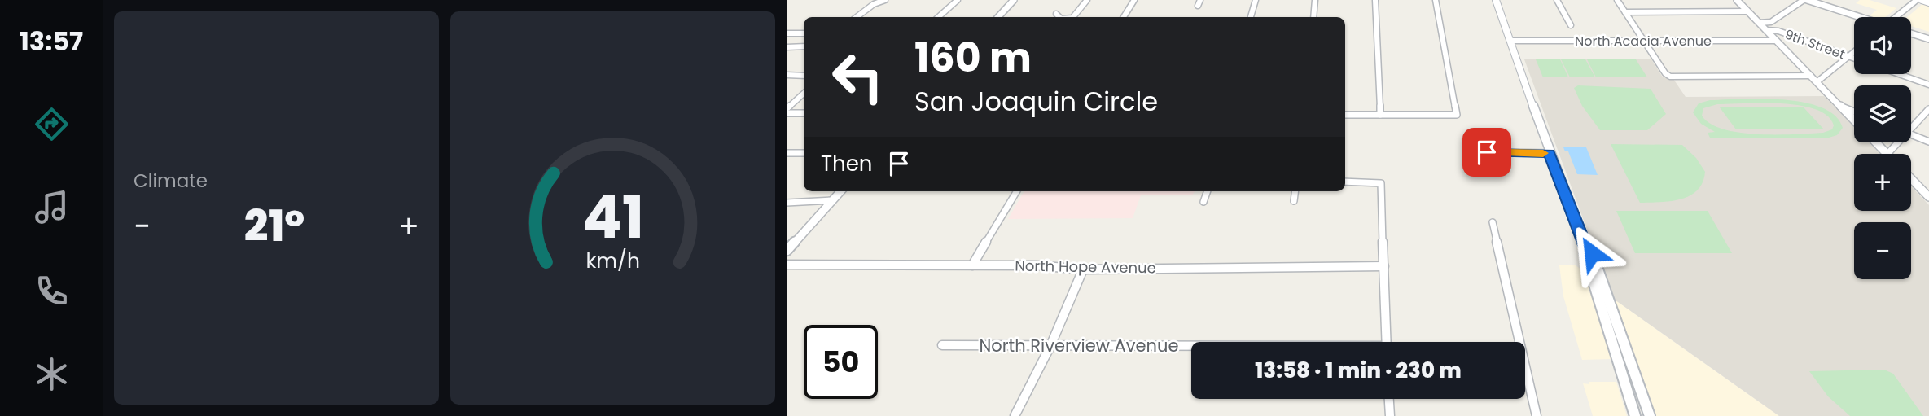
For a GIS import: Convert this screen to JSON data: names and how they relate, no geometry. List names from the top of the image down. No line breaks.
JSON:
{"streets":{"street":["North Acacia Avenue","9th Street","North Hope Avenue","North Riverview Avenue"]},"page":{"tabs":"13:57","tile":"Climate","map_buttons":["+","−"],"turn":["160 m","San Joaquin Circle"],"then":"Then","heat":["−","21°","+"],"limit":"50","trip":"13:58 · 1 min · 230 m","gauge":["41","km/h"]}}
